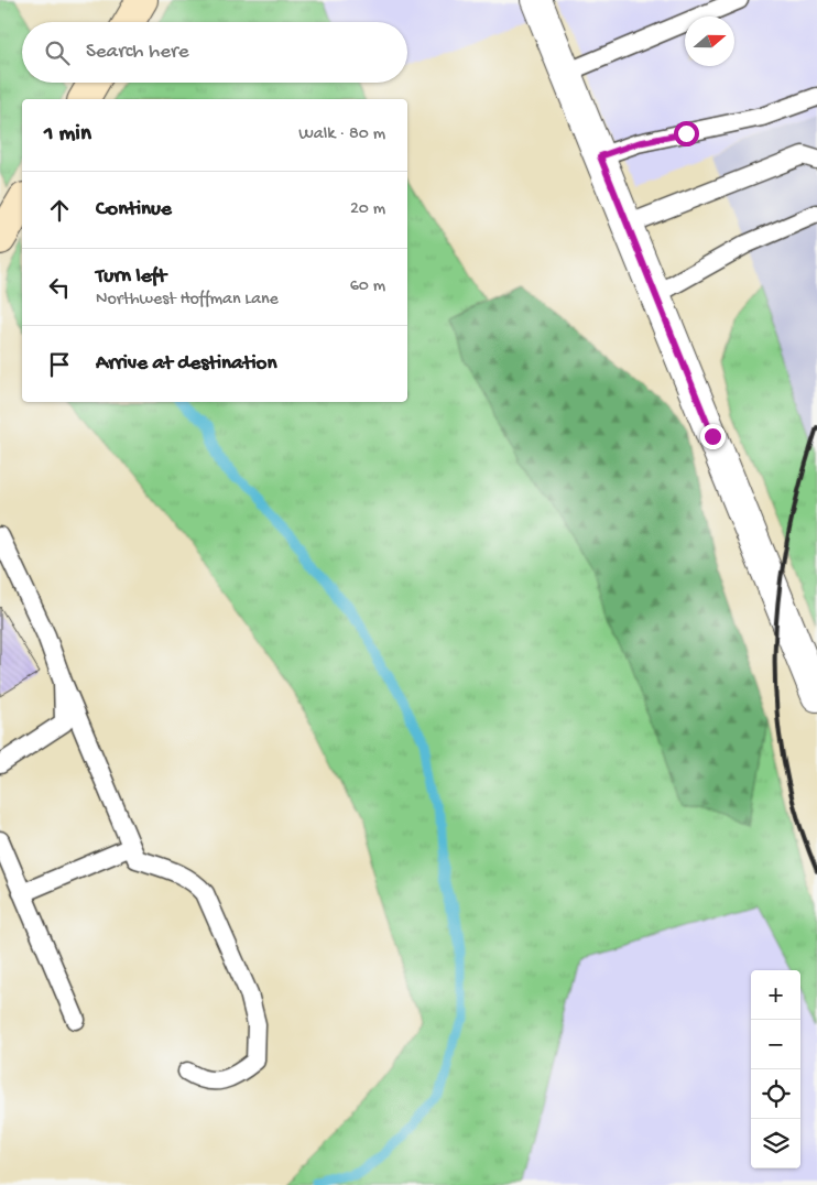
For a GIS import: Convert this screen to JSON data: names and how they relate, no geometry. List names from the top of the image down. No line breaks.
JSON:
{"north":"right","page":{"search":"Search here","heading":["1 min","Walk · 80 m"],"list":[["Continue","20 m"],["Turn left","Northwest Hoffman Lane","60 m"],"Arrive at destination"],"map_buttons":["+","−"]}}
